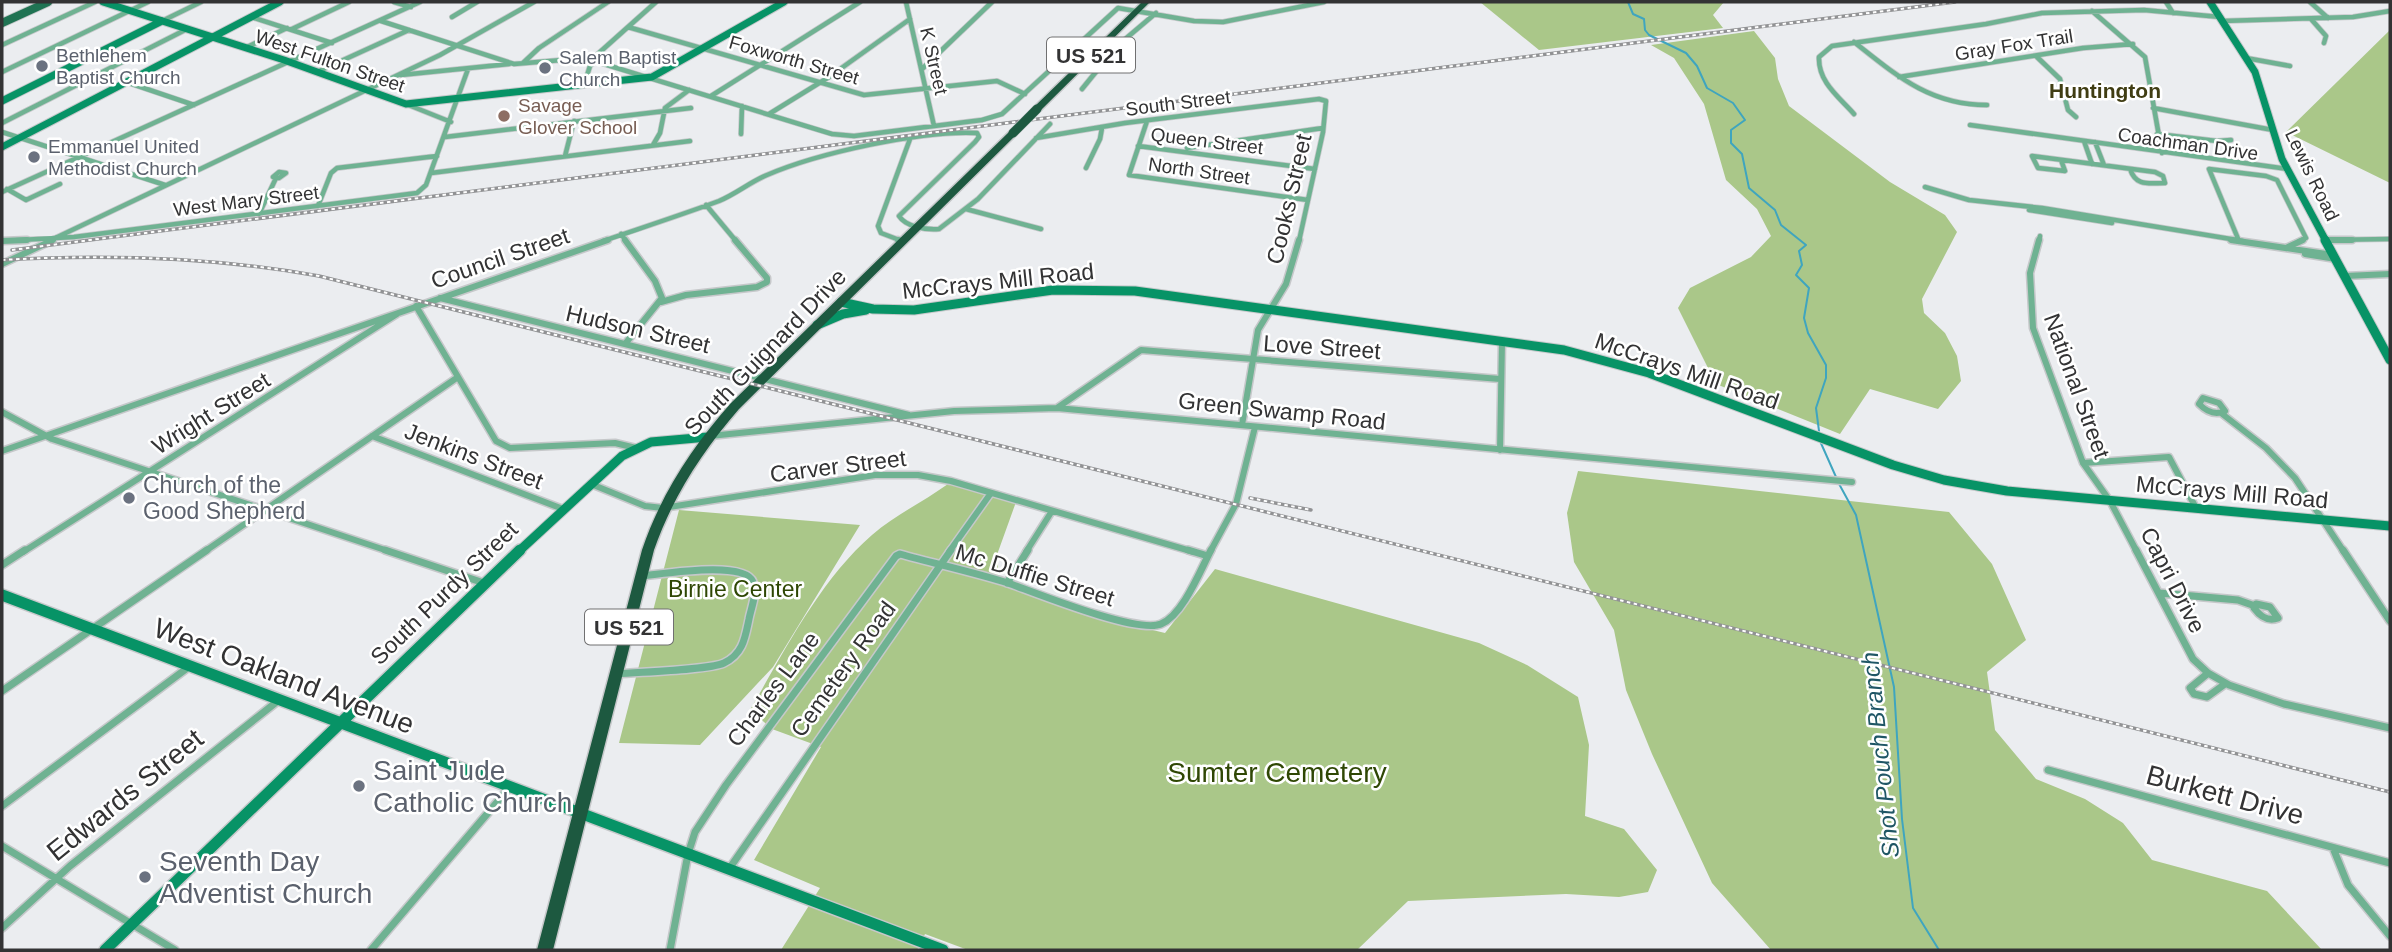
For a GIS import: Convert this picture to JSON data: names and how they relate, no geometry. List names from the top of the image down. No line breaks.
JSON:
{"streets":{"highway":["US 521","South Guignard Drive"],"street":["Gray Fox Trail","Foxworth Street","West Fulton Street","K Street","South Street","Queen Street","Coachman Drive","North Street","Lewis Road","Cooks Street","West Mary Street","Council Street","McCrays Mill Road","Hudson Street","Love Street","National Street","Green Swamp Road","Wright Street","Jenkins Street","Carver Street","Mc Duffie Street","Capri Drive","South Purdy Street","Cemetery Road","West Oakland Avenue","Charles Lane","Edwards Street","Burkett Drive"]},"crossings":[["Foxworth Street","West Fulton Street"],["Foxworth Street","K Street"],["South Street","Cooks Street"],["Queen Street","North Street"],["Queen Street","Cooks Street"],["Coachman Drive","Lewis Road"],["North Street","Cooks Street"],["Cooks Street","McCrays Mill Road"],["Cooks Street","Love Street"],["Cooks Street","Green Swamp Road"],["Council Street","Hudson Street"],["Council Street","South Guignard Drive"],["Council Street","Wright Street"],["McCrays Mill Road","South Guignard Drive"],["McCrays Mill Road","National Street"],["McCrays Mill Road","Capri Drive"],["Hudson Street","South Guignard Drive"],["Hudson Street","Green Swamp Road"],["Love Street","Green Swamp Road"],["South Guignard Drive","Green Swamp Road"],["South Guignard Drive","Carver Street"],["South Guignard Drive","West Oakland Avenue"],["National Street","Capri Drive"],["Jenkins Street","South Purdy Street"],["Carver Street","Mc Duffie Street"],["Carver Street","South Purdy Street"],["Carver Street","Cemetery Road"],["Mc Duffie Street","Cemetery Road"],["Mc Duffie Street","Charles Lane"],["South Purdy Street","West Oakland Avenue"],["Cemetery Road","West Oakland Avenue"],["West Oakland Avenue","Charles Lane"],["West Oakland Avenue","Edwards Street"]],"districts":["Huntington"],"water":["Shot Pouch Branch"],"parks":["Birnie Center","Sumter Cemetery"],"places":["Bethlehem Baptist Church","Salem Baptist Church","Savage Glover School","Emmanuel United Methodist Church","Church of the Good Shepherd","Saint Jude Catholic Church","Seventh Day Adventist Church"]}
